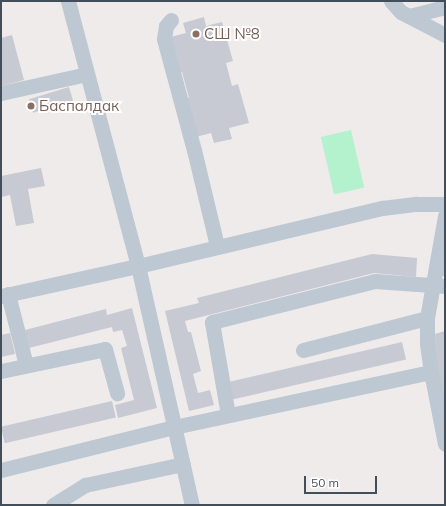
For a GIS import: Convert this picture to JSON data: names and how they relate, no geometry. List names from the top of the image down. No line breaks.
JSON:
{"places":["СШ №8","Баспалдак"],"scale_bar":"50 m"}
